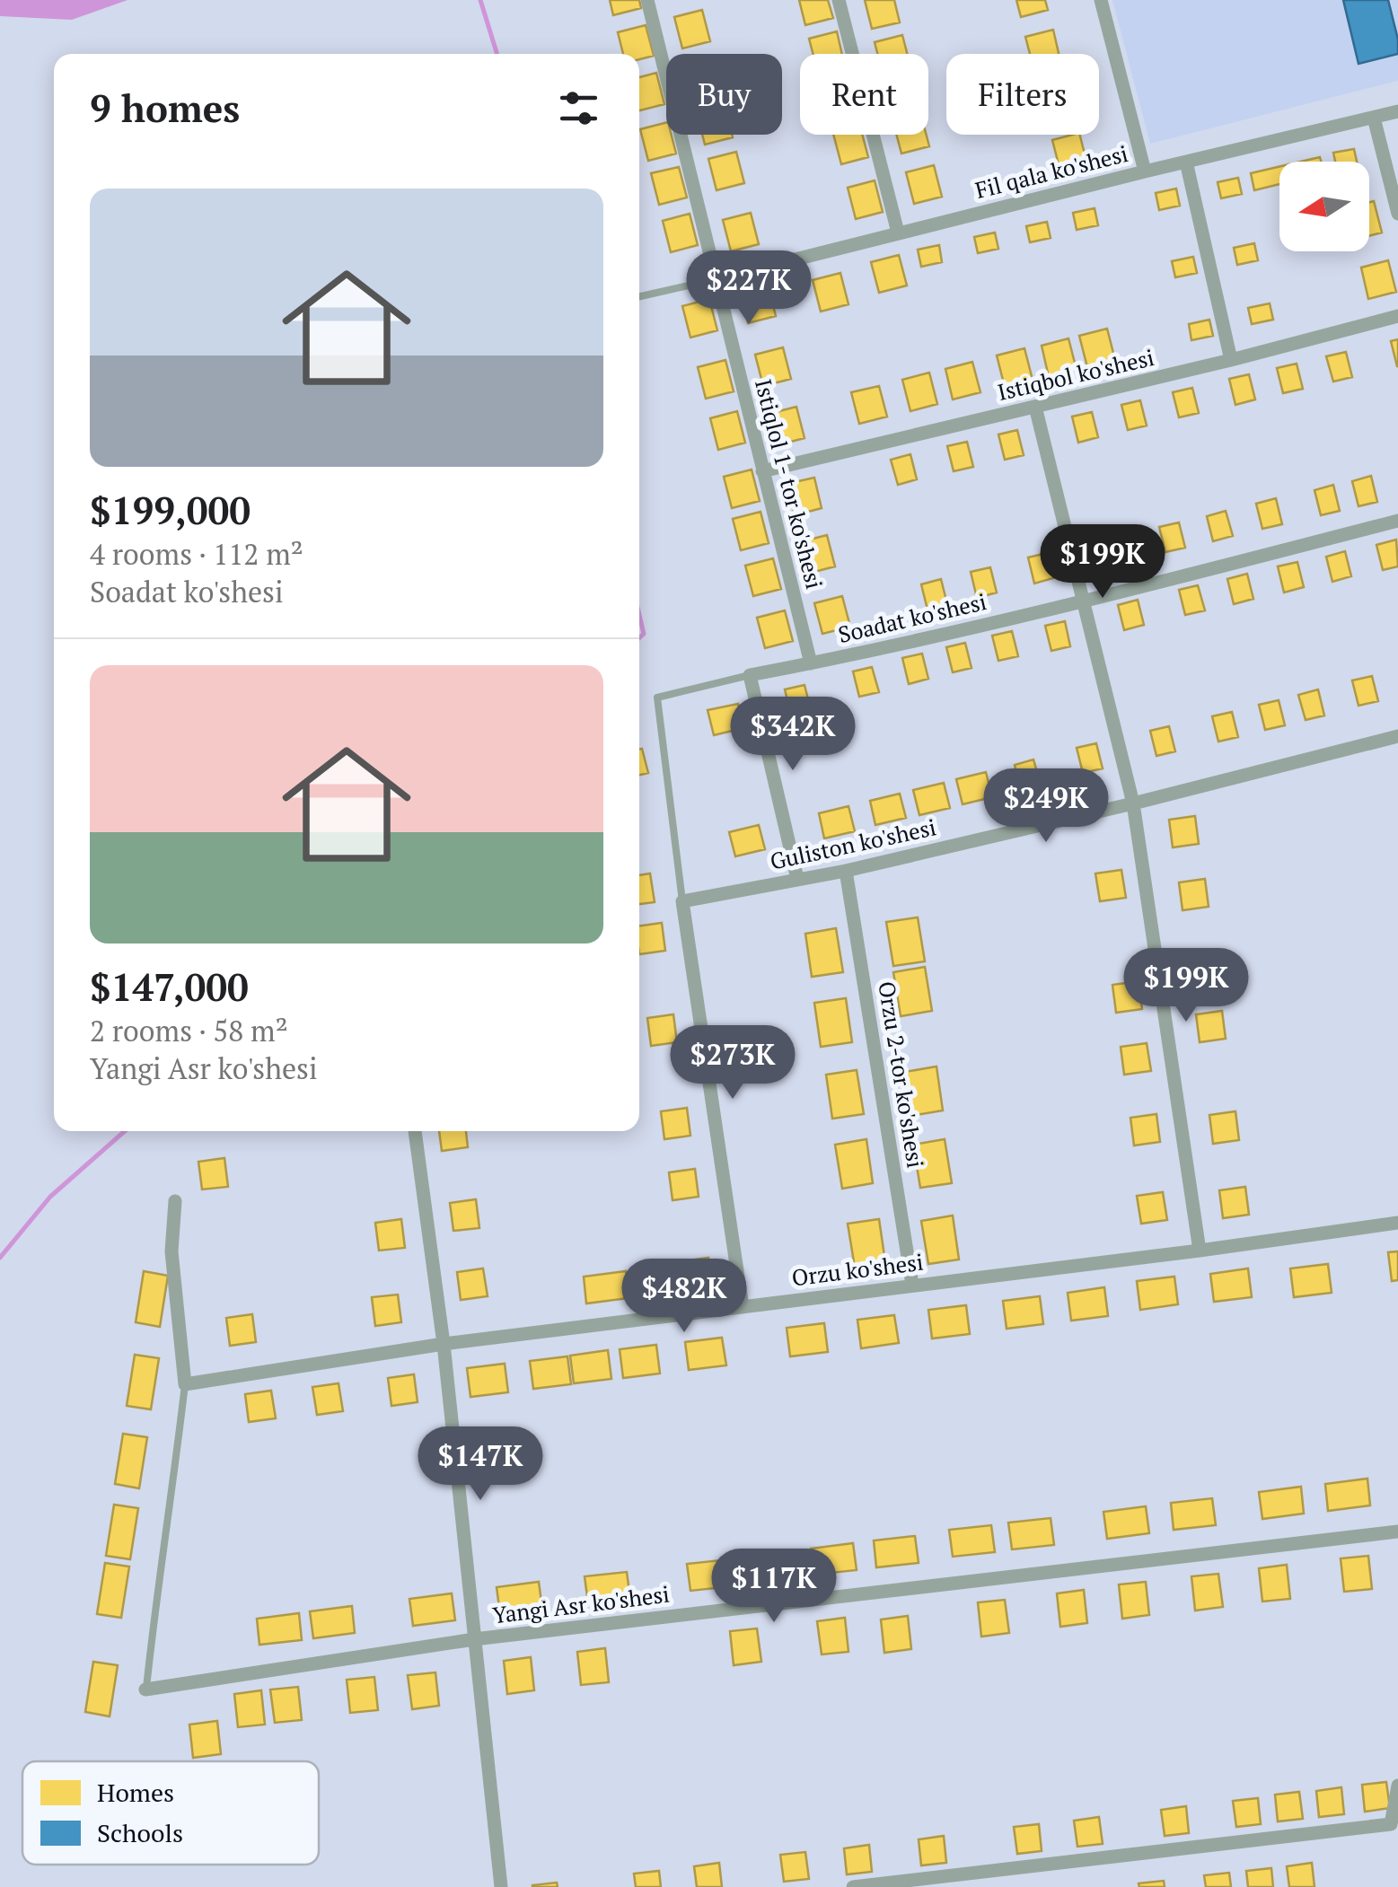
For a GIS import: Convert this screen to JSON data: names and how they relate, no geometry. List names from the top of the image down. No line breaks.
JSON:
{"streets":{"street":["Fil qala ko'shesi","Istiqbol ko'shesi","Istiqlol 1- tor ko'shesi","Soadat ko'shesi","Guliston ko'shesi","Orzu 2-tor ko'shesi","Orzu ko'shesi","Yangi Asr ko'shesi"]},"crossings":[["Fil qala ko'shesi","Istiqlol 1- tor ko'shesi"],["Istiqbol ko'shesi","Istiqlol 1- tor ko'shesi"],["Istiqlol 1- tor ko'shesi","Soadat ko'shesi"],["Guliston ko'shesi","Orzu 2-tor ko'shesi"],["Orzu 2-tor ko'shesi","Orzu ko'shesi"]],"legend":["Homes","Schools"],"north":"left","page":{"chip":["Buy","Rent","Filters"],"heading":"9 homes","list":[{"name":"$199,000","note":"4 rooms · 112 m² · Soadat ko'shesi"},{"name":"$147,000","note":"2 rooms · 58 m² · Yangi Asr ko'shesi"}],"price":["$227K","$199K","$342K","$249K","$199K","$273K","$482K","$147K","$117K"]}}
